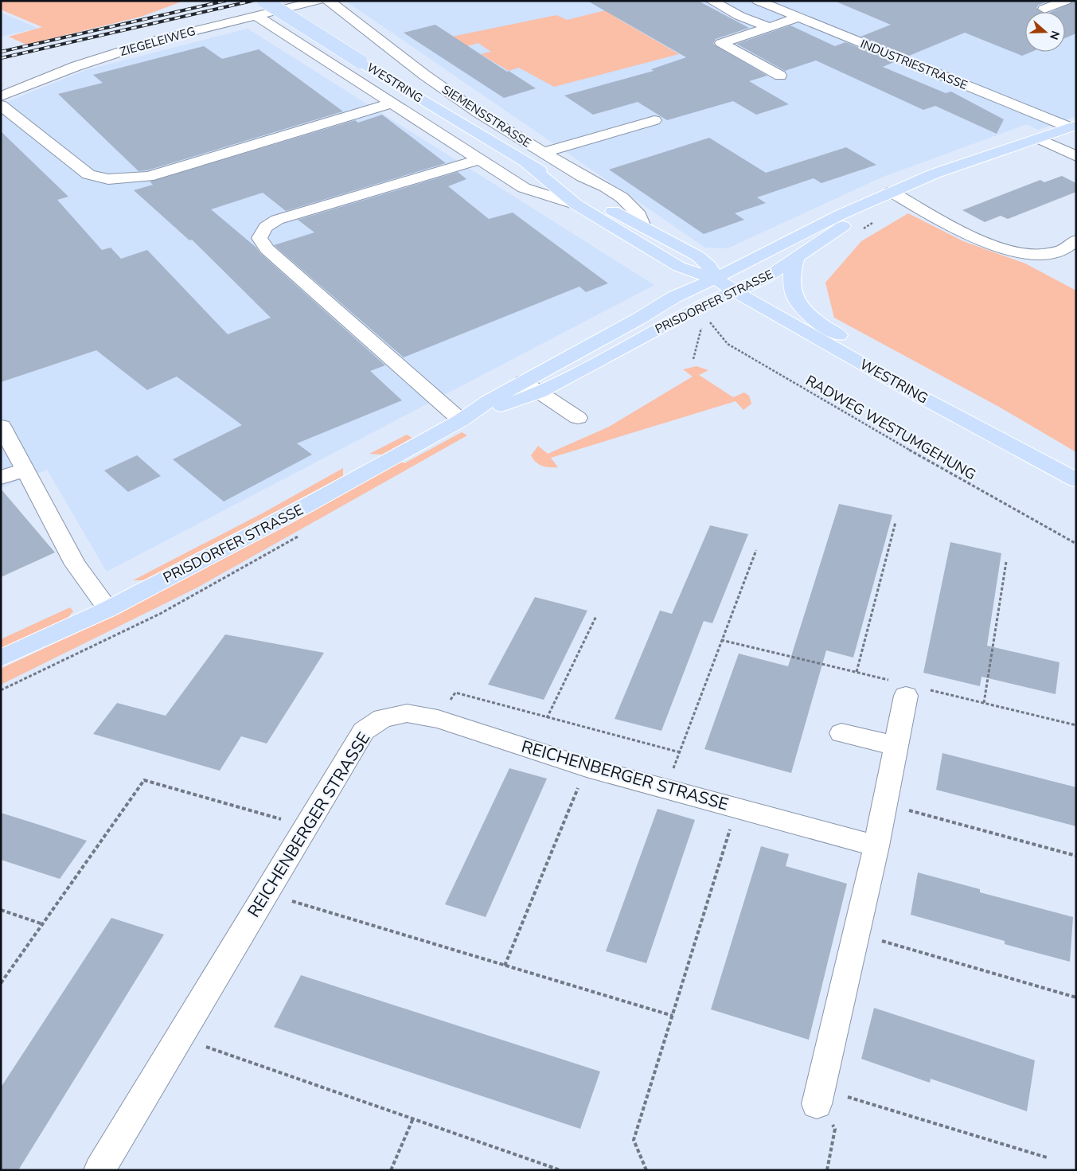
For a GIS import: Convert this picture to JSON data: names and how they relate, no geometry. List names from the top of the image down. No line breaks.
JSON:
{"streets":{"main road":["WESTRING","PRISDORFER STRASSE"],"street":["ZIEGELEIWEG","INDUSTRIESTRASSE","SIEMENSSTRASSE","REICHENBERGER STRASSE"],"path":["RADWEG WESTUMGEHUNG"]},"crossings":[["INDUSTRIESTRASSE","PRISDORFER STRASSE"],["WESTRING","SIEMENSSTRASSE"],["WESTRING","PRISDORFER STRASSE"]],"north":"right"}
